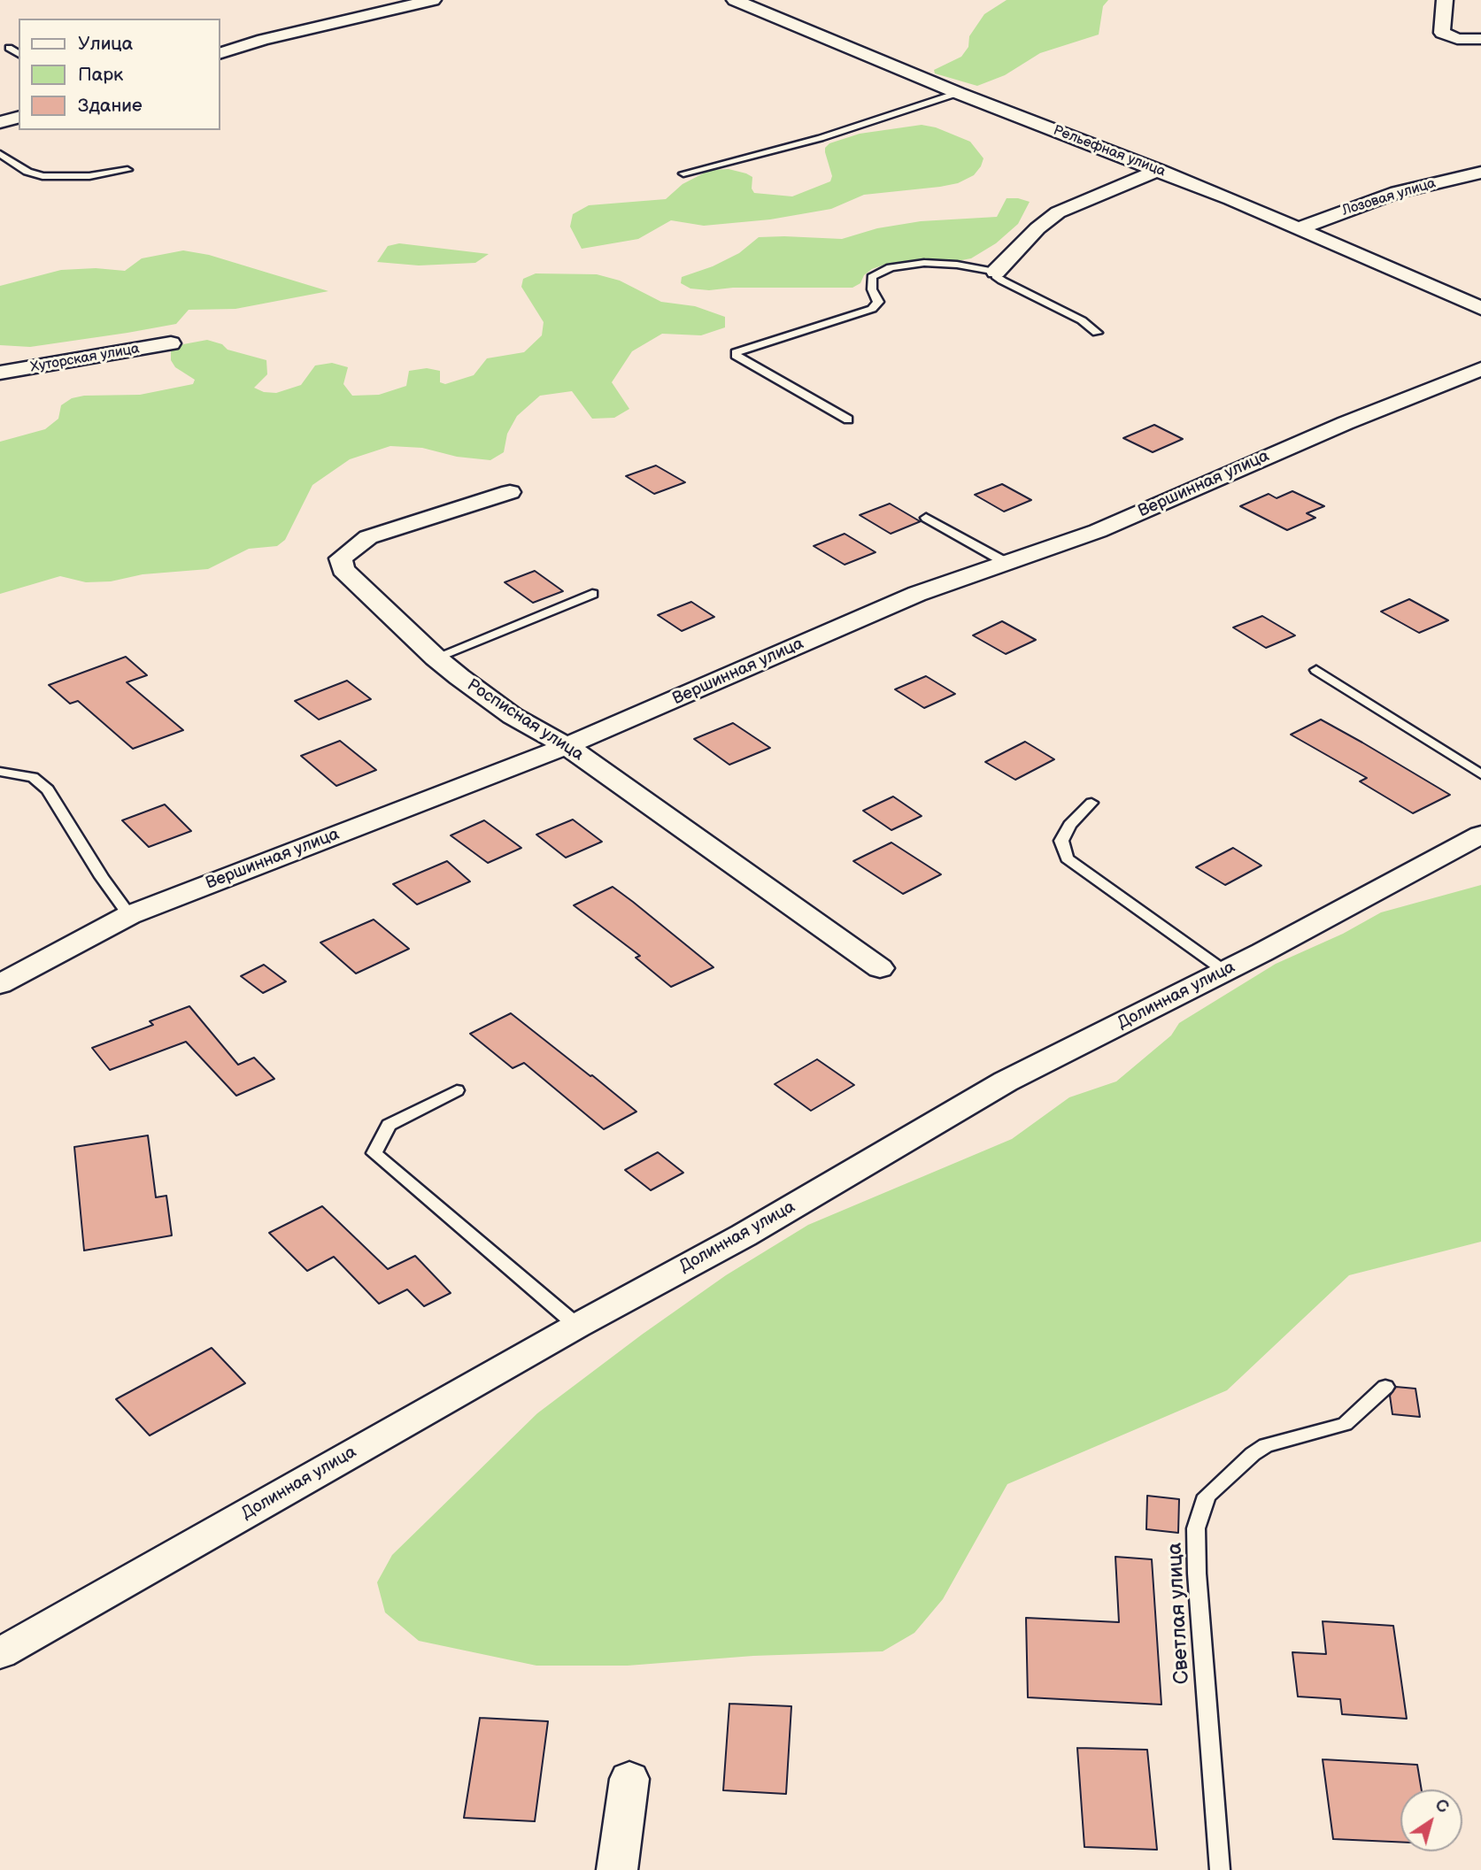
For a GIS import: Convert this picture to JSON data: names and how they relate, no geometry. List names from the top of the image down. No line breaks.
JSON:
{"streets":{"street":["Рельефная улица","Лозовая улица","Хуторская улица","Вершинная улица","Росписная улица","Долинная улица"],"lane":["Светлая улица"]},"crossings":[["Рельефная улица","Лозовая улица"],["Вершинная улица","Росписная улица"]],"legend":["Улица","Парк","Здание"],"north":"top right"}
